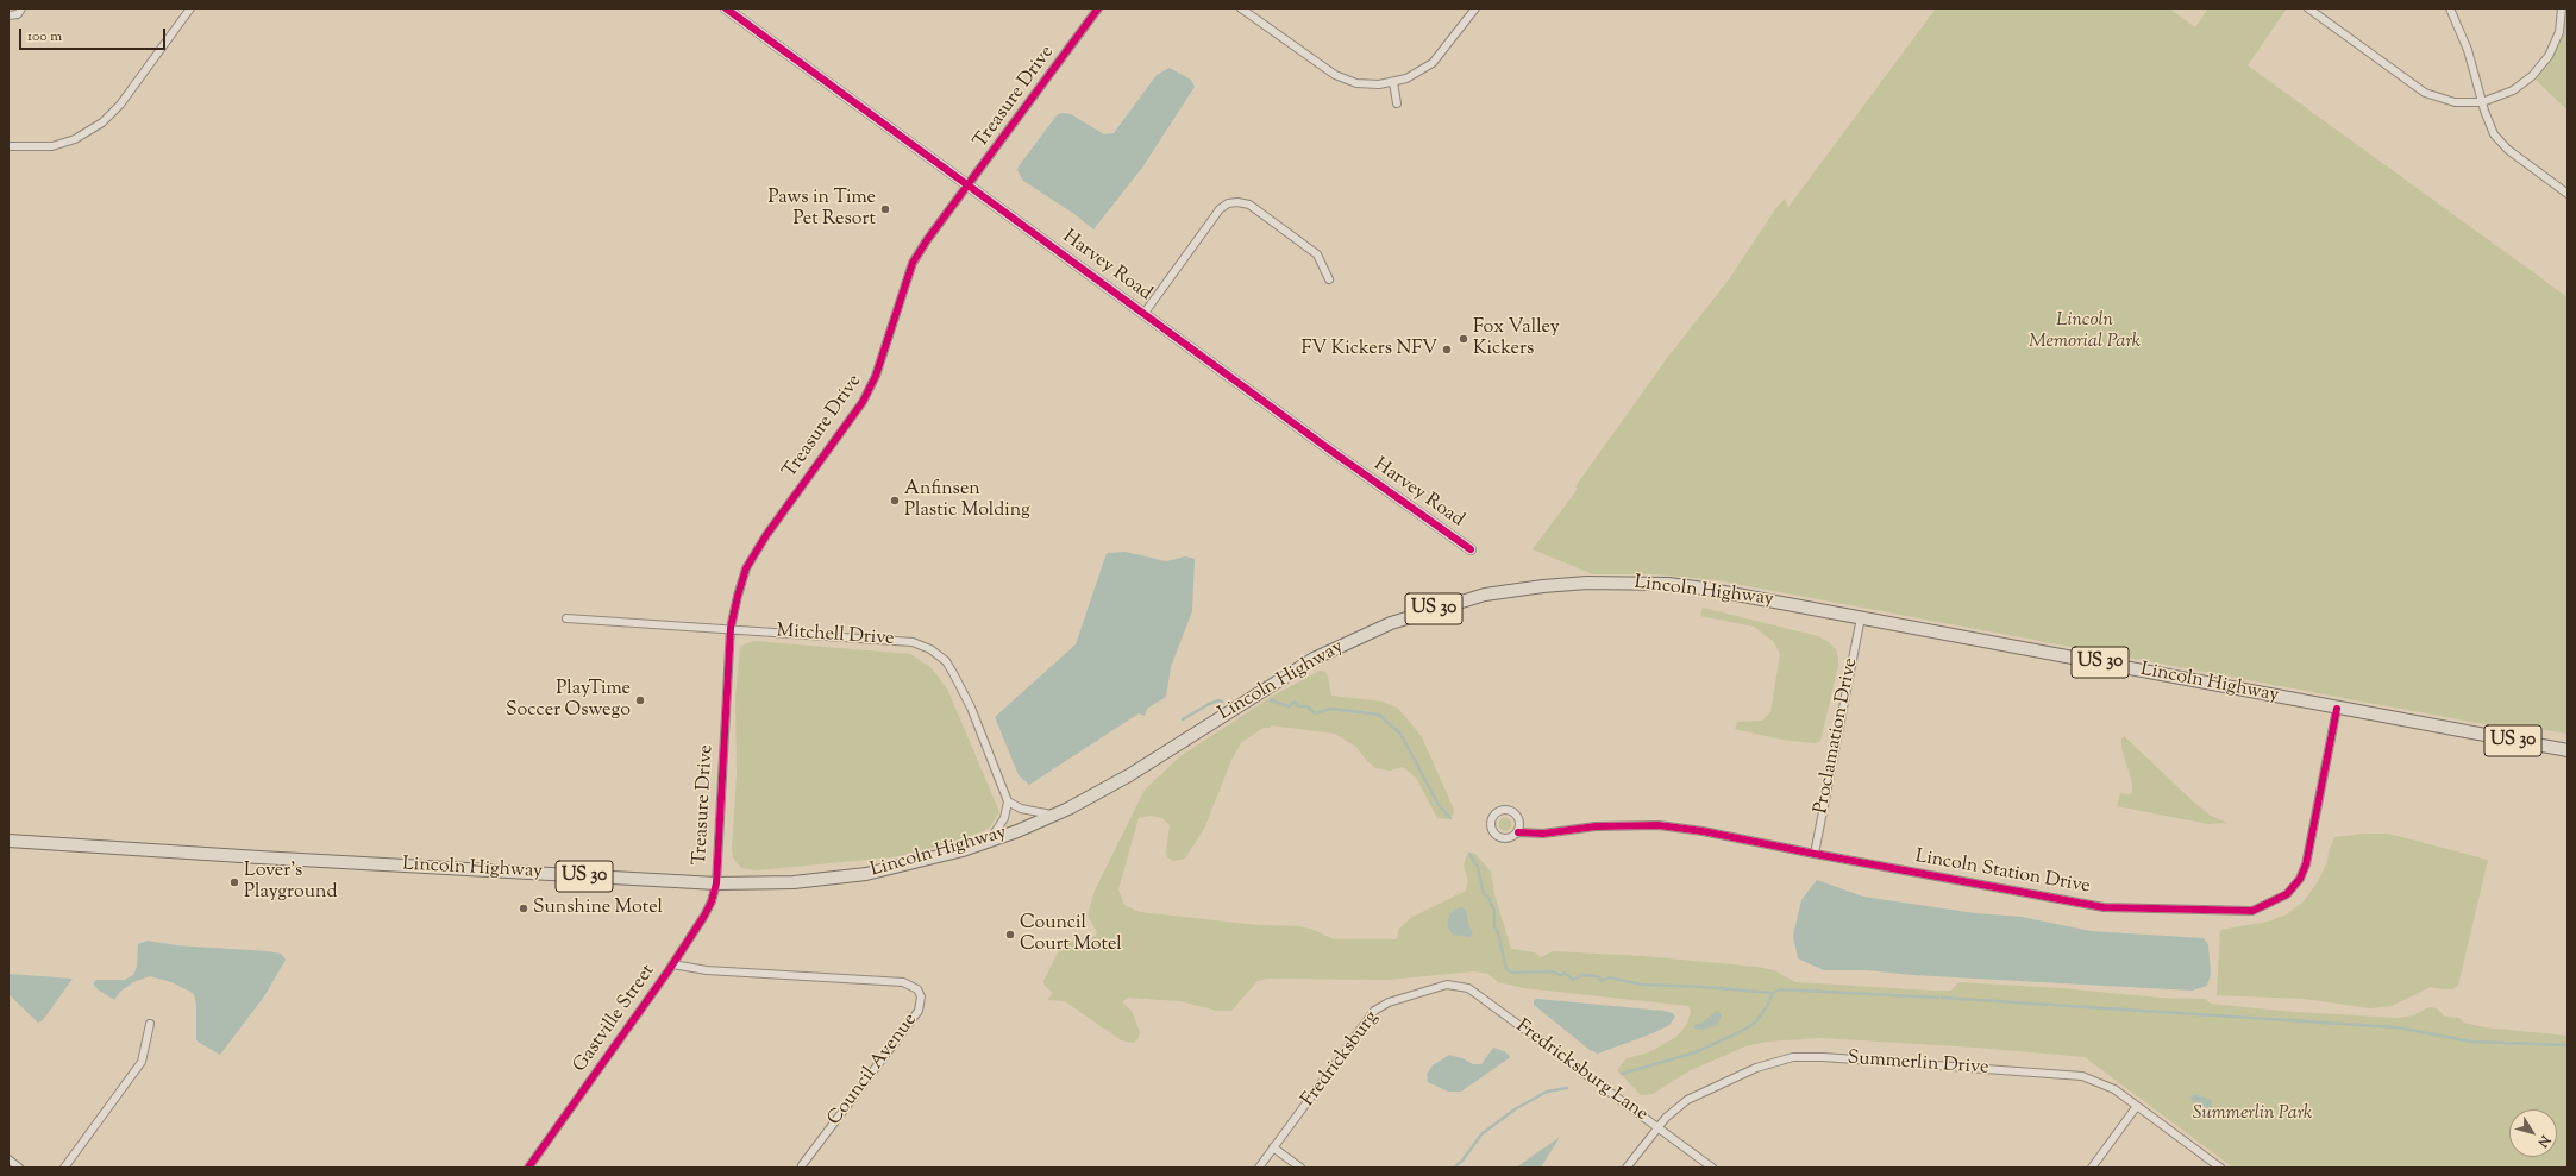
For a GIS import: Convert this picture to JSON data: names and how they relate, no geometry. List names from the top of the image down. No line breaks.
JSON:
{"streets":{"main road":["Lincoln Highway","US 30"],"street":["Treasure Drive","Harvey Road","Mitchell Drive","Proclamation Drive","Lincoln Station Drive","Gastville Street","Fredricksburg","Summerlin Drive","Council Avenue","Fredricksburg Lane"]},"crossings":[["Treasure Drive","Harvey Road"],["Treasure Drive","Lincoln Highway"],["Treasure Drive","Mitchell Drive"],["Treasure Drive","Gastville Street"],["Lincoln Highway","Proclamation Drive"],["Lincoln Highway","Lincoln Station Drive"],["Lincoln Highway","Gastville Street"],["Proclamation Drive","Lincoln Station Drive"],["Gastville Street","Council Avenue"],["Fredricksburg","Fredricksburg Lane"],["Summerlin Drive","Fredricksburg Lane"]],"parks":["Lincoln Memorial Park","Summerlin Park"],"places":["Paws in Time Pet Resort","Fox Valley Kickers","FV Kickers NFV","Anfinsen Plastic Molding","PlayTime Soccer Oswego","Lover's Playground","Sunshine Motel","Council Court Motel"],"scale_bar":"100 m","north":"bottom right"}
